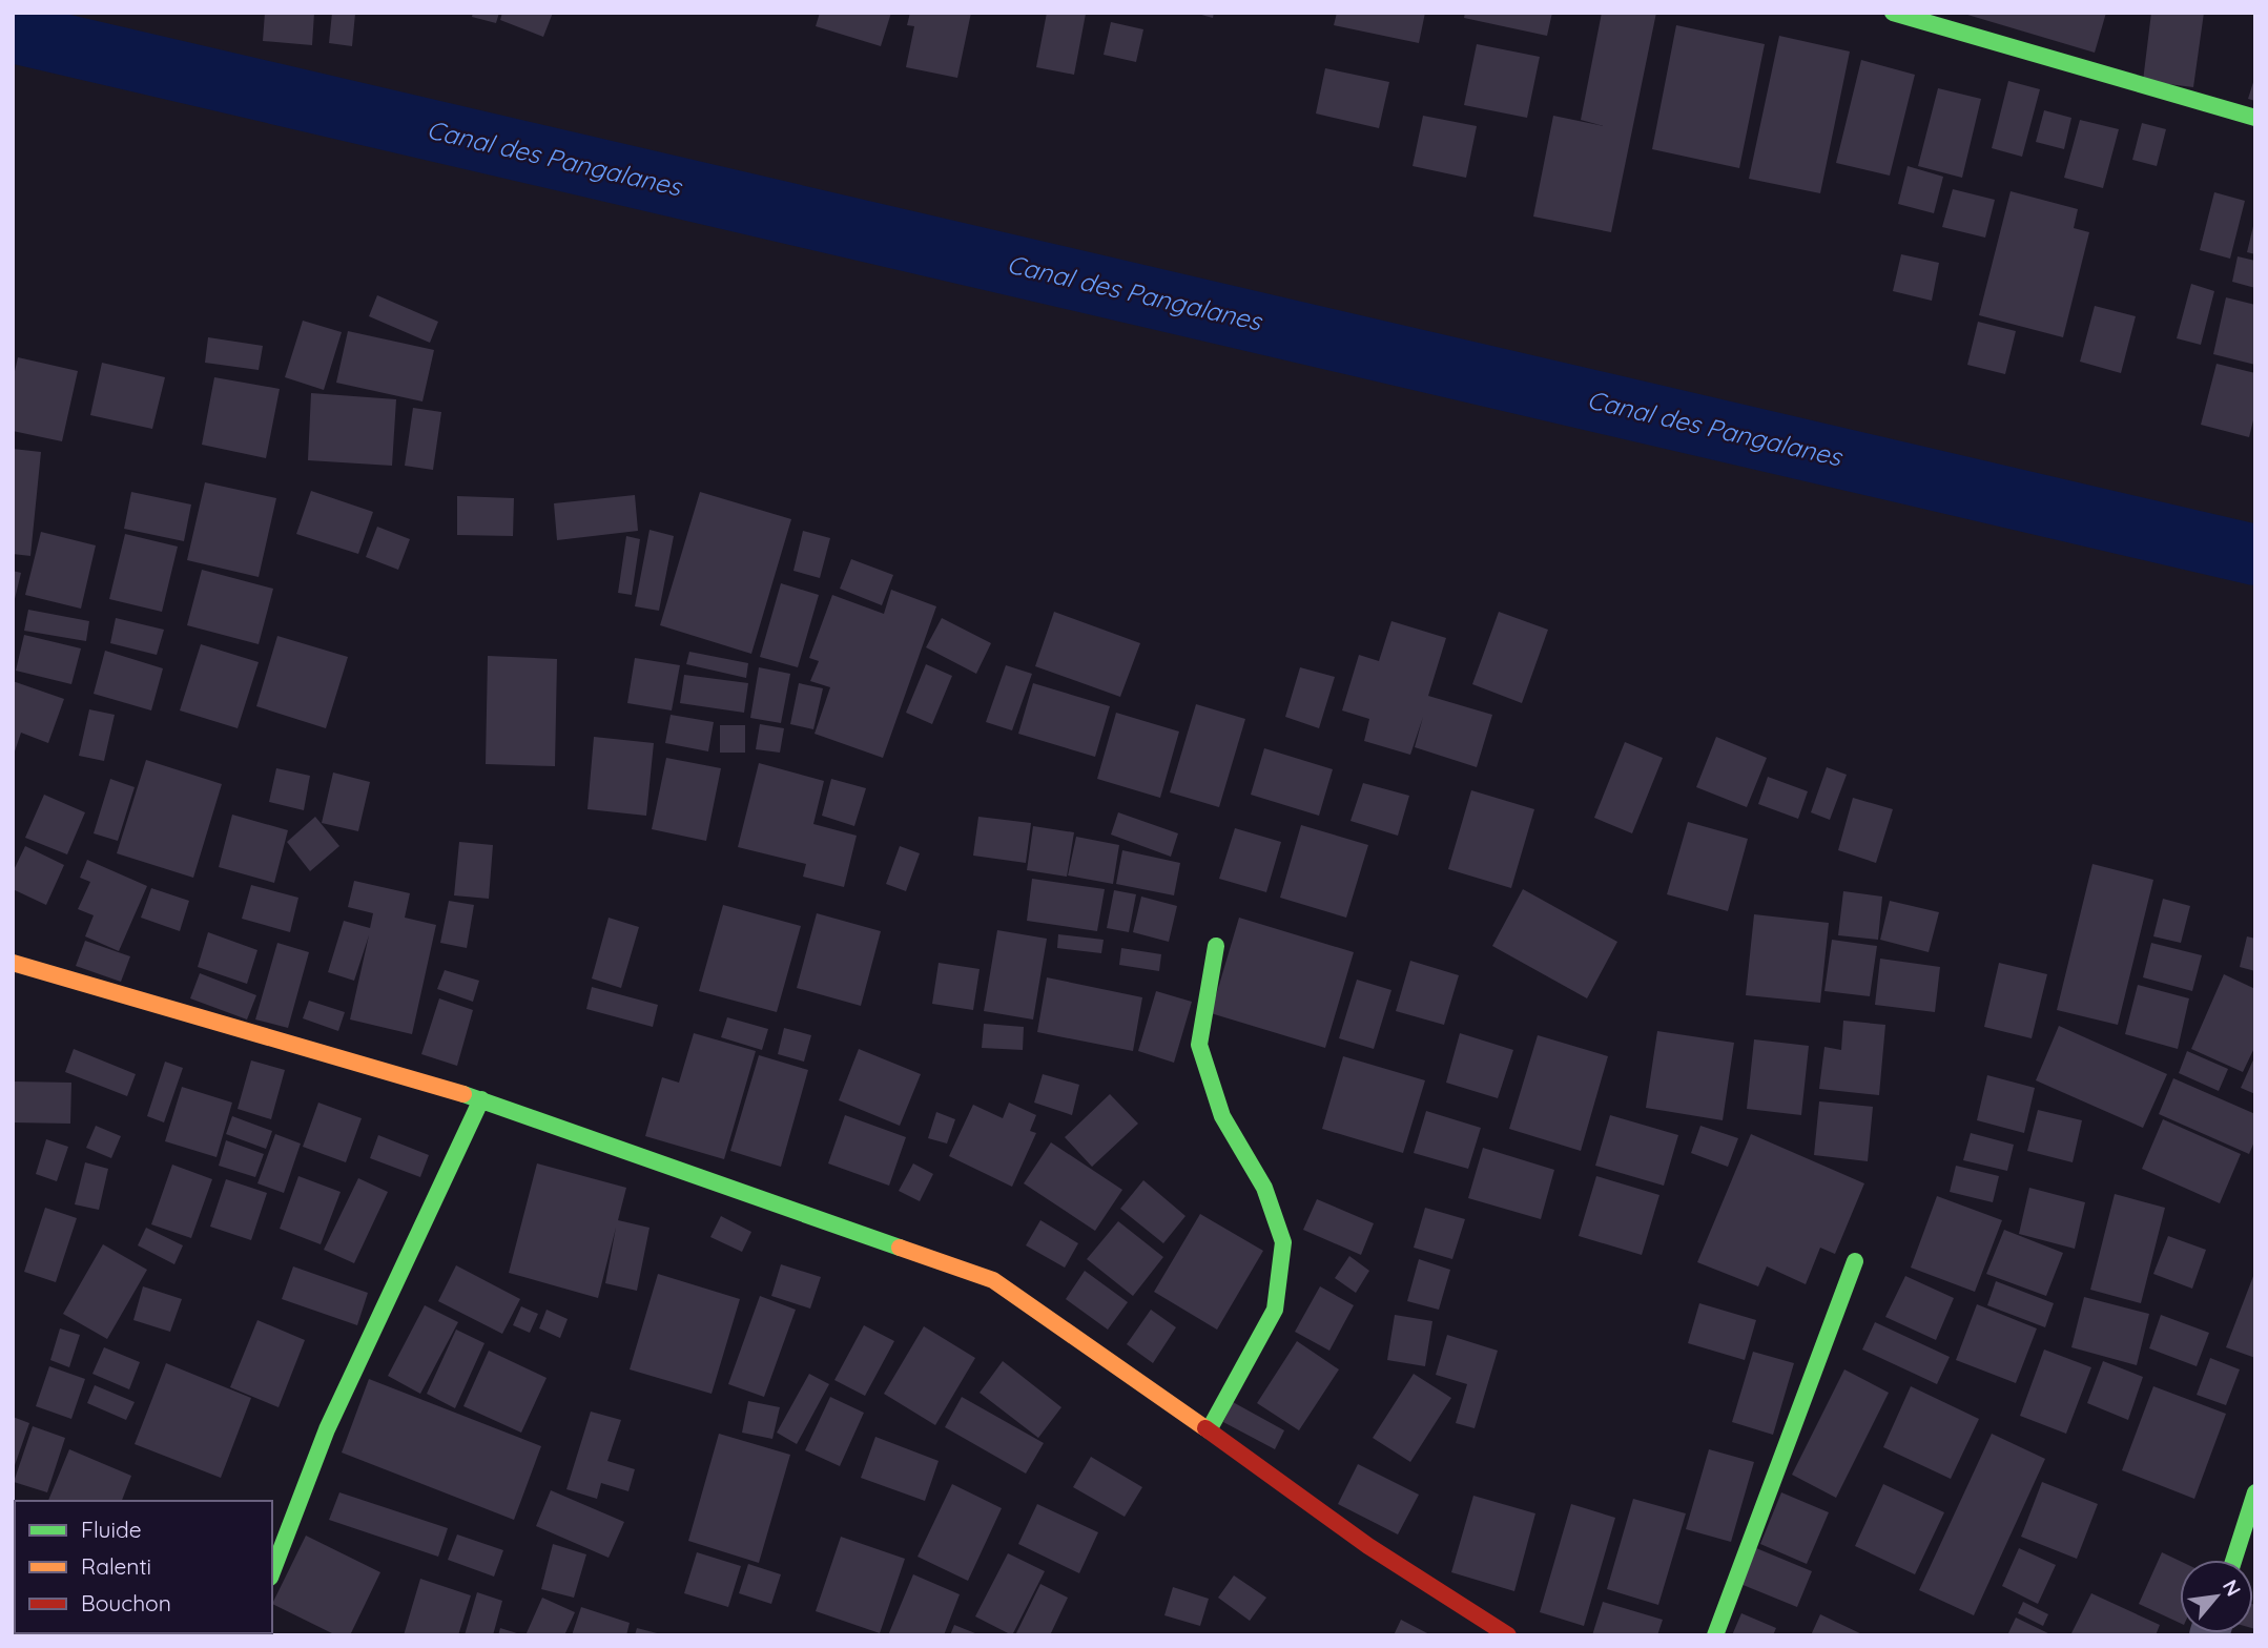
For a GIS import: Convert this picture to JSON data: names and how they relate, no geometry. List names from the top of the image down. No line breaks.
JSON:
{"water":["Canal des Pangalanes"],"legend":["Fluide","Ralenti","Bouchon"],"north":"top right"}
